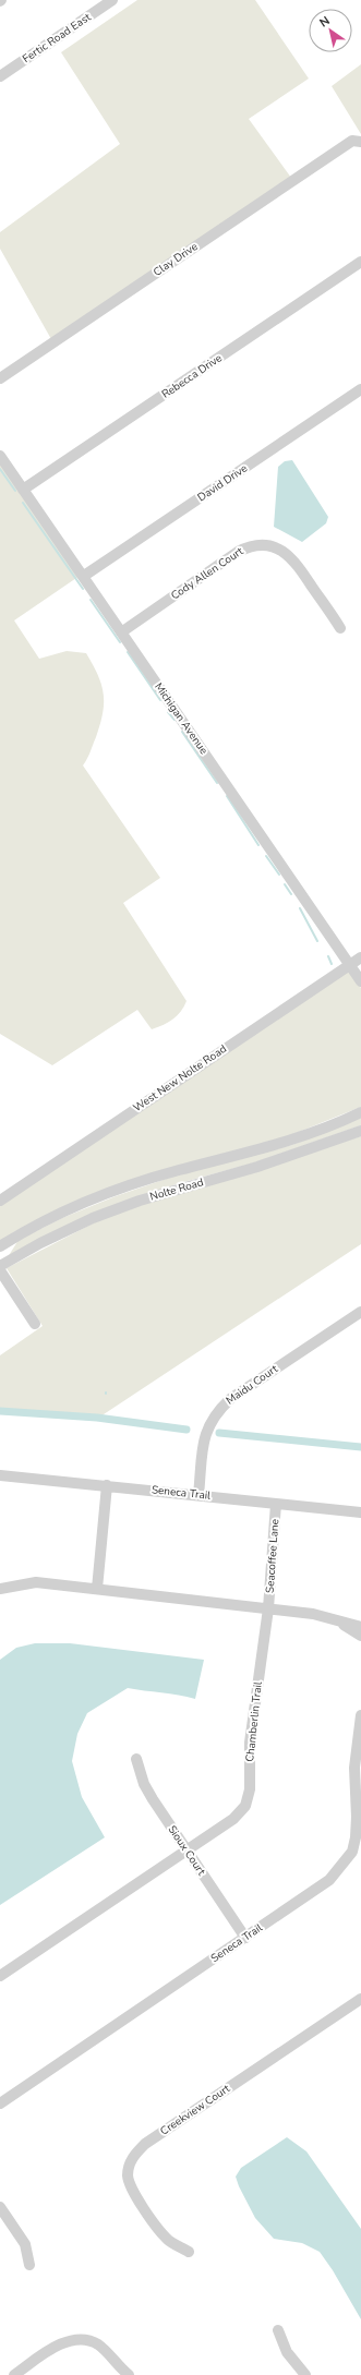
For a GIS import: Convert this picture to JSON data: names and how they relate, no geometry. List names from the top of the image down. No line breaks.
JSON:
{"streets":{"street":["Fertic Road East","Clay Drive","Rebecca Drive","David Drive","Cody Allen Court","Michigan Avenue","West New Nolte Road","Nolte Road","Maidu Court","Seneca Trail","Seacoffee Lane","Chamberlin Trail","Sioux Court","Creekview Court"]},"crossings":[["Rebecca Drive","Michigan Avenue"],["David Drive","Michigan Avenue"],["Cody Allen Court","Michigan Avenue"],["Michigan Avenue","West New Nolte Road"],["Maidu Court","Seneca Trail"],["Seneca Trail","Seacoffee Lane"],["Seneca Trail","Sioux Court"],["Seacoffee Lane","Chamberlin Trail"],["Chamberlin Trail","Sioux Court"]],"north":"top left"}
